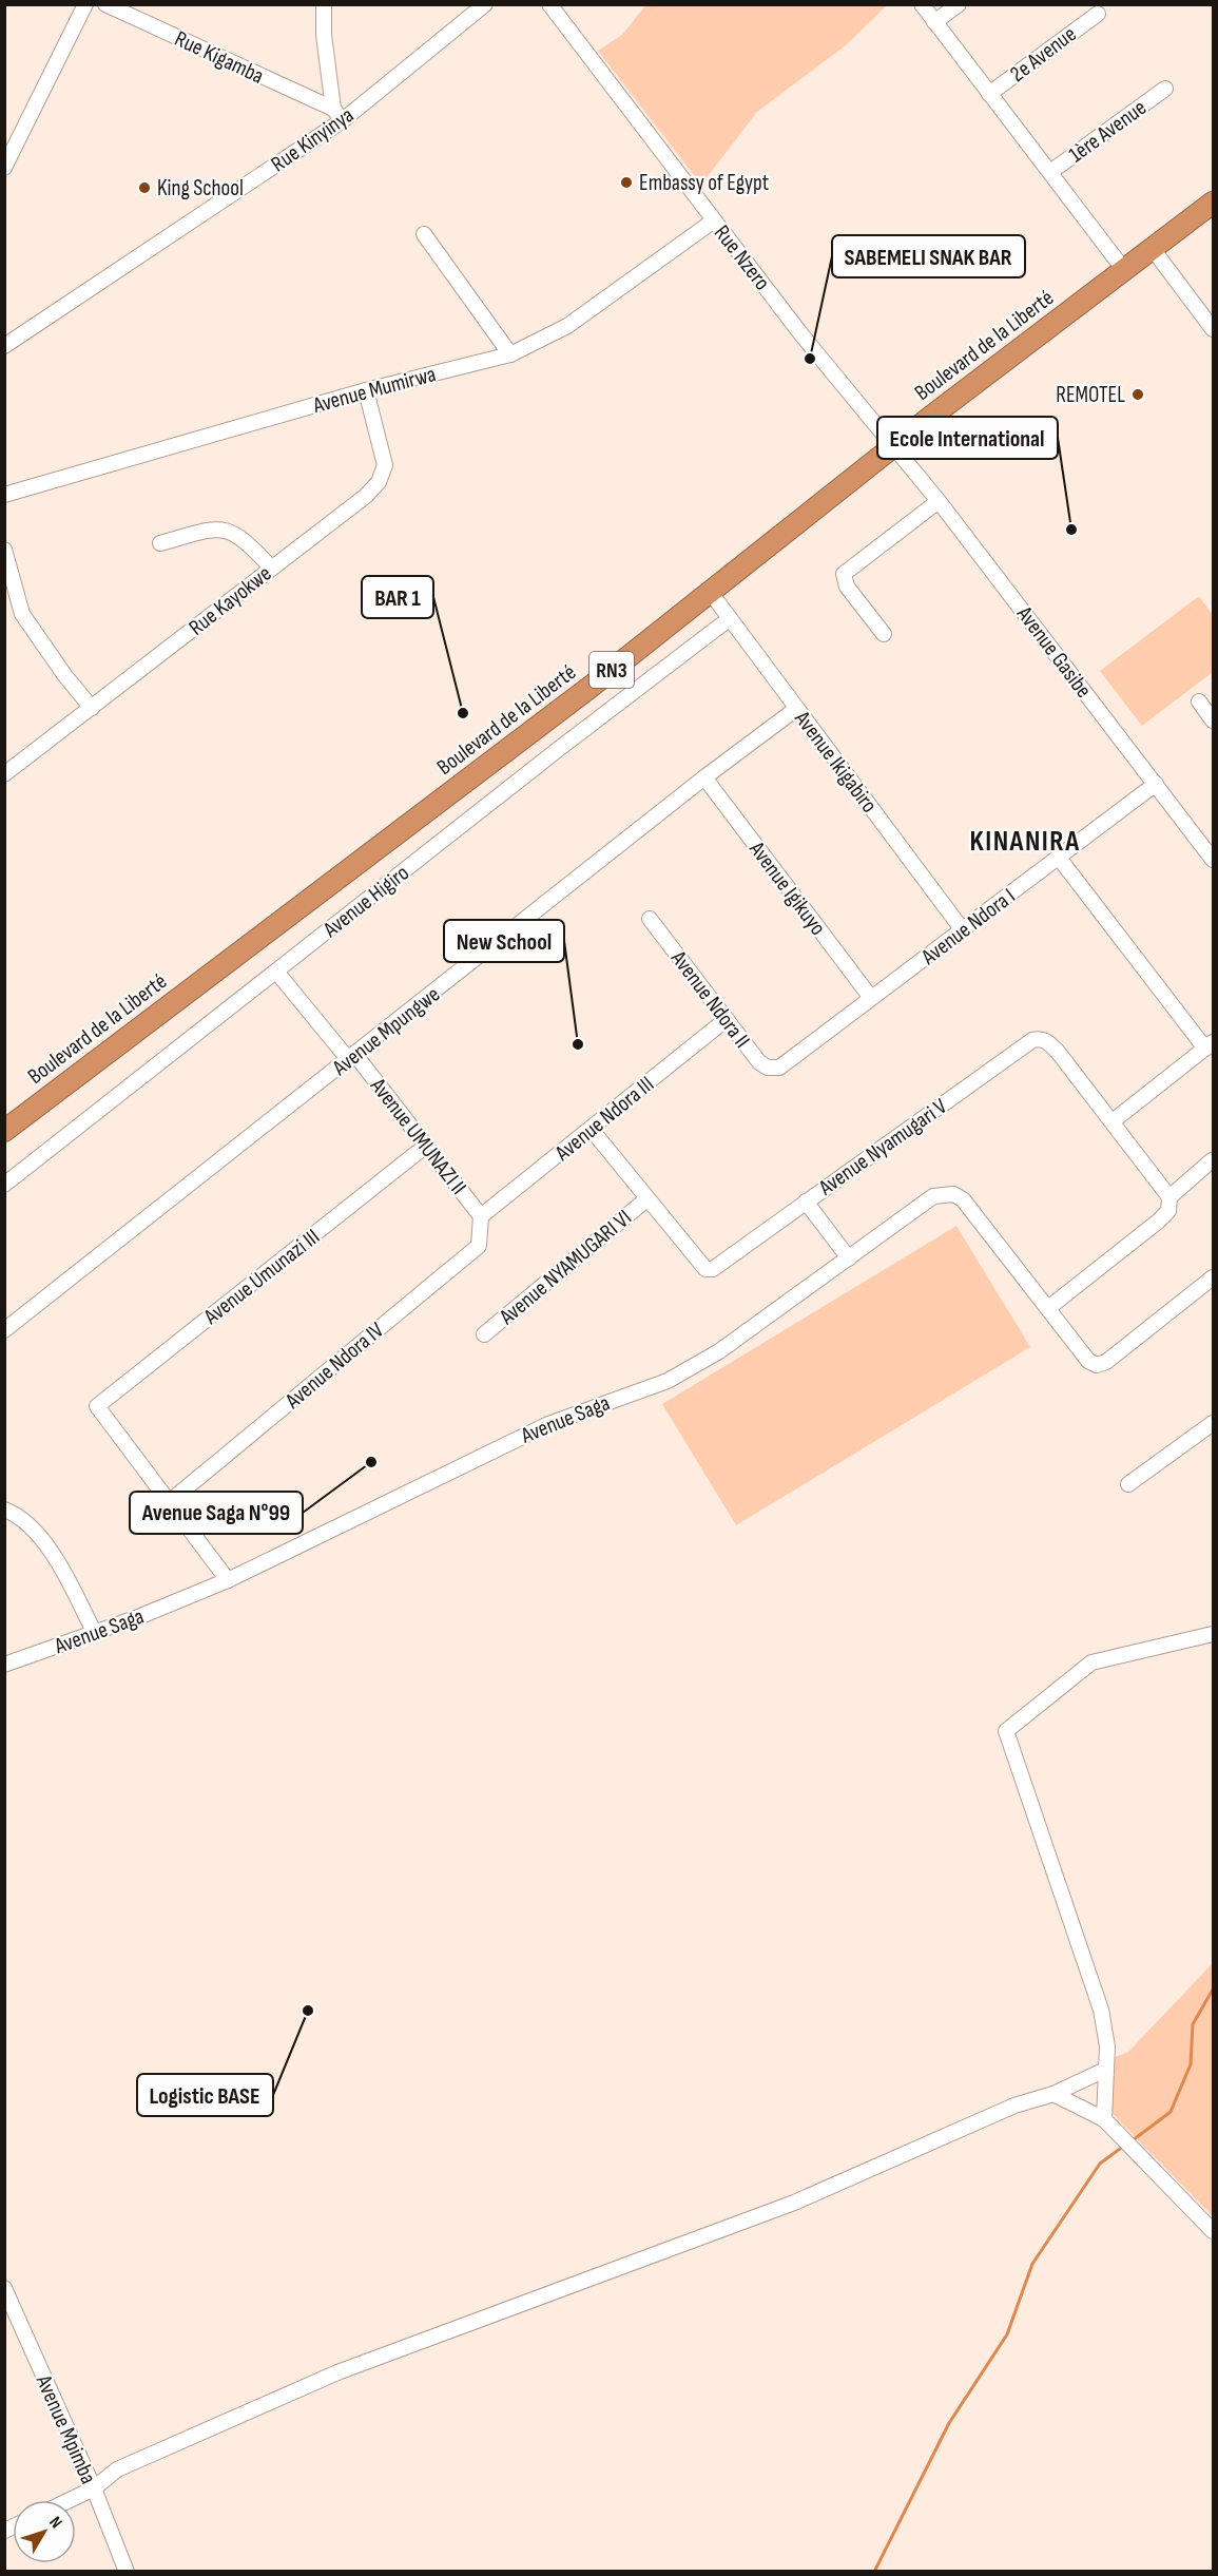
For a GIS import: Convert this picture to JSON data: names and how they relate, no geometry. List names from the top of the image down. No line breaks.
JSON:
{"streets":{"highway":["Boulevard de la Liberté","RN3"],"street":["2e Avenue","Rue Kigamba","1ère Avenue","Rue Kinyinya","Rue Nzero","Avenue Mumirwa","Rue Kayokwe","Avenue Gasibe","Avenue Ikigabiro","Avenue Igikuyo","Avenue Higiro","Avenue Ndora I","Avenue Ndora II","Avenue Mpungwe","Avenue Ndora III","Avenue UMUNAZI II","Avenue Nyamugari V","Avenue NYAMUGARI VI","Avenue Umunazi III","Avenue Ndora IV","Avenue Saga","Avenue Mpimba"]},"crossings":[["Rue Kigamba","Rue Kinyinya"],["Rue Nzero","Boulevard de la Liberté"],["Rue Nzero","Avenue Mumirwa"],["Rue Nzero","Avenue Gasibe"],["Boulevard de la Liberté","Avenue Gasibe"],["Boulevard de la Liberté","Avenue Ikigabiro"],["Avenue Mumirwa","Rue Kayokwe"],["Avenue Gasibe","Avenue Ndora I"],["Avenue Ikigabiro","Avenue Higiro"],["Avenue Ikigabiro","Avenue Ndora I"],["Avenue Ikigabiro","Avenue Mpungwe"],["Avenue Igikuyo","Avenue Ndora I"],["Avenue Igikuyo","Avenue Mpungwe"],["Avenue Higiro","Avenue UMUNAZI II"],["Avenue Ndora I","Avenue Ndora II"],["Avenue Ndora II","Avenue Ndora III"],["Avenue Mpungwe","Avenue UMUNAZI II"],["Avenue Ndora III","Avenue UMUNAZI II"],["Avenue Ndora III","Avenue Nyamugari V"],["Avenue Ndora III","Avenue Ndora IV"],["Avenue UMUNAZI II","Avenue Umunazi III"],["Avenue UMUNAZI II","Avenue Ndora IV"],["Avenue Nyamugari V","Avenue NYAMUGARI VI"],["Avenue Umunazi III","Avenue Ndora IV"]],"districts":["KINANIRA"],"places":["Embassy of Egypt","King School","SABEMELI SNAK BAR","REMOTEL","Ecole International","BAR 1","New School","Avenue Saga N°99","Logistic BASE"],"north":"top right"}
